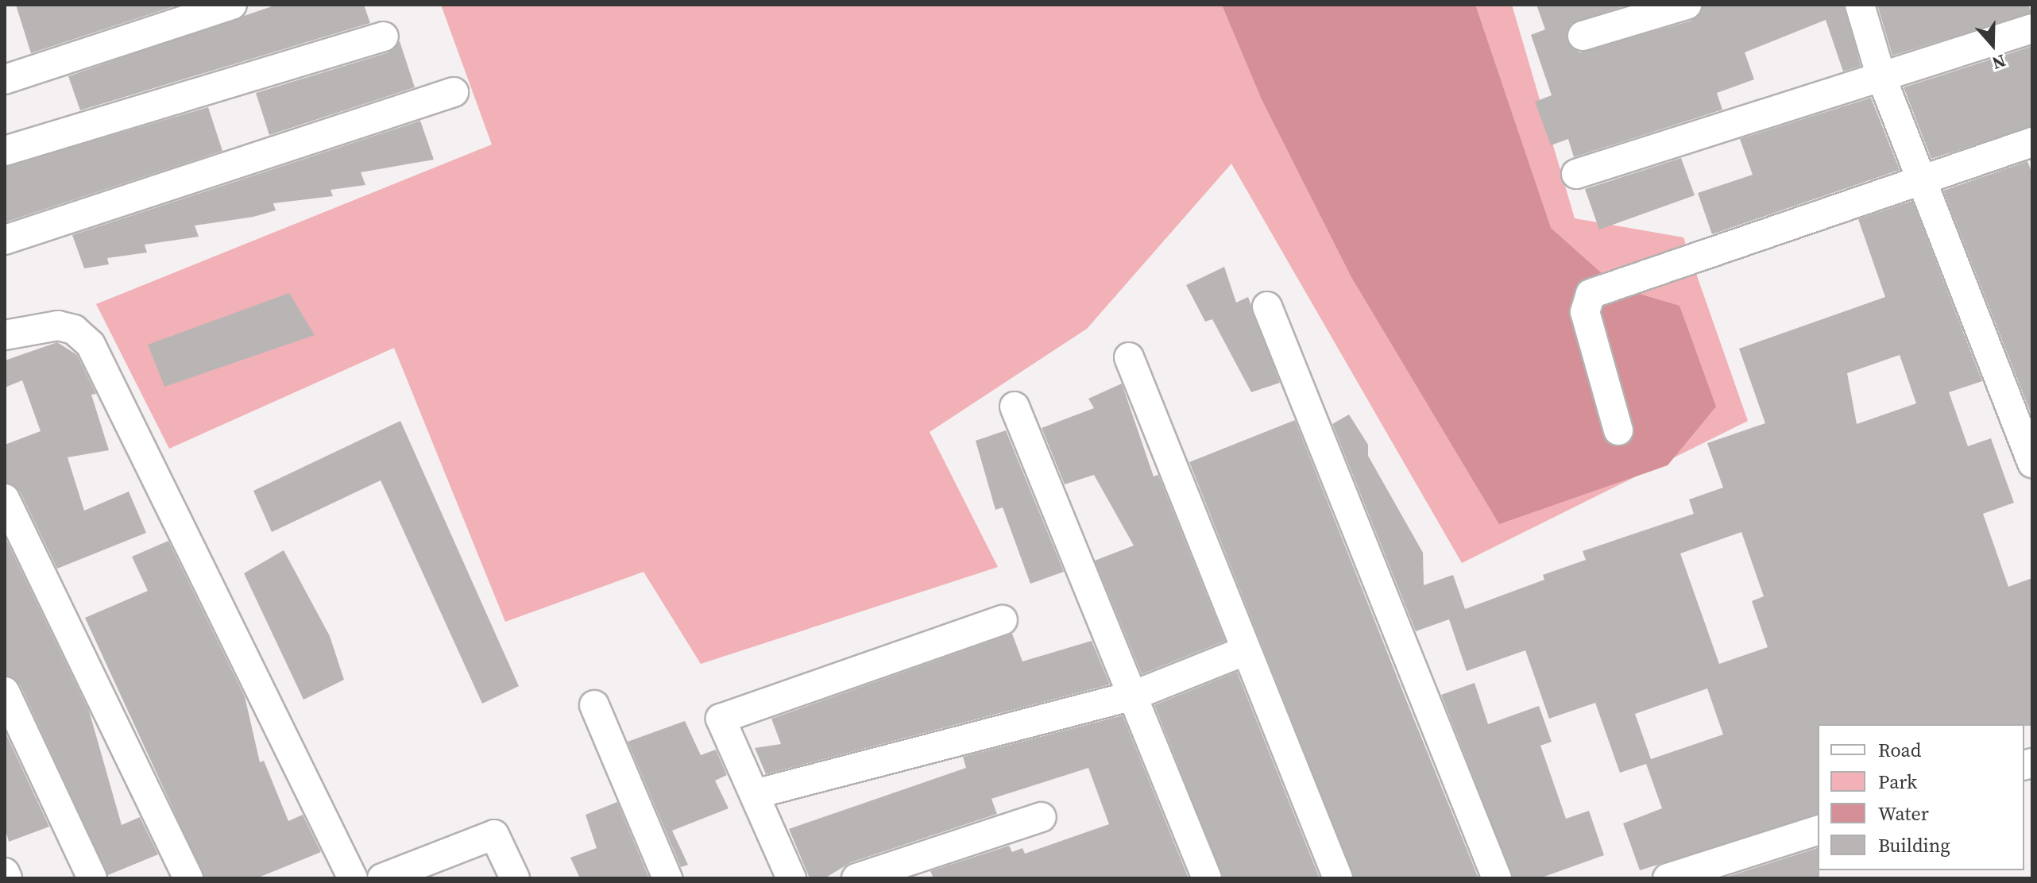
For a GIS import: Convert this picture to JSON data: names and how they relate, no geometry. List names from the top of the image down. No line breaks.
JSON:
{"legend":["Road","Park","Water","Building"],"north":"bottom"}
